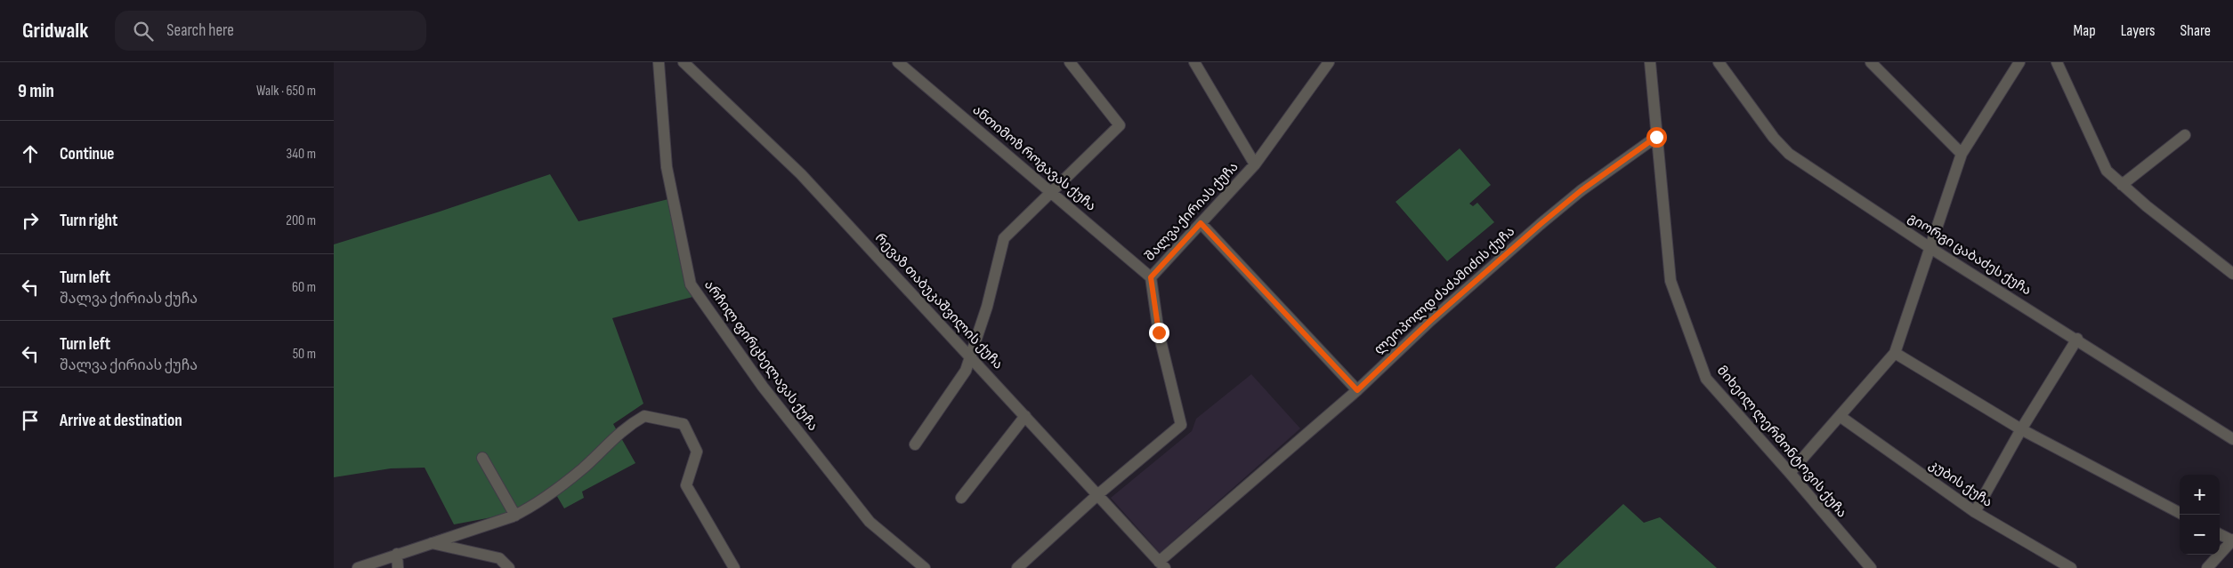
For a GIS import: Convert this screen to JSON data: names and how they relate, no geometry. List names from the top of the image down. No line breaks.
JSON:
{"streets":{"street":["ანთიმოზ როგავას ქუჩა","შალვა ქირიას ქუჩა","გიორგი ცაბაძეს ქუჩა","ლეოპოლდ ძაძამიძის ქუჩა","რევაზ თაბუკაშვილის ქუჩა","არჩილ ფირცხელავას ქუჩა","მიხეილ ლერმონტოვის ქუჩა","კუბის ქუჩა"]},"crossings":[["ანთიმოზ როგავას ქუჩა","შალვა ქირიას ქუჩა"],["შალვა ქირიას ქუჩა","რევაზ თაბუკაშვილის ქუჩა"],["ლეოპოლდ ძაძამიძის ქუჩა","რევაზ თაბუკაშვილის ქუჩა"],["ლეოპოლდ ძაძამიძის ქუჩა","მიხეილ ლერმონტოვის ქუჩა"]],"page":{"header":"Gridwalk","search":"Search here","nav":["Map","Layers","Share"],"heading":["9 min","Walk · 650 m"],"list":[["Continue","340 m"],["Turn right","200 m"],["Turn left","შალვა ქირიას ქუჩა","60 m"],["Turn left","შალვა ქირიას ქუჩა","50 m"],"Arrive at destination"],"map_buttons":["+","−"]}}
